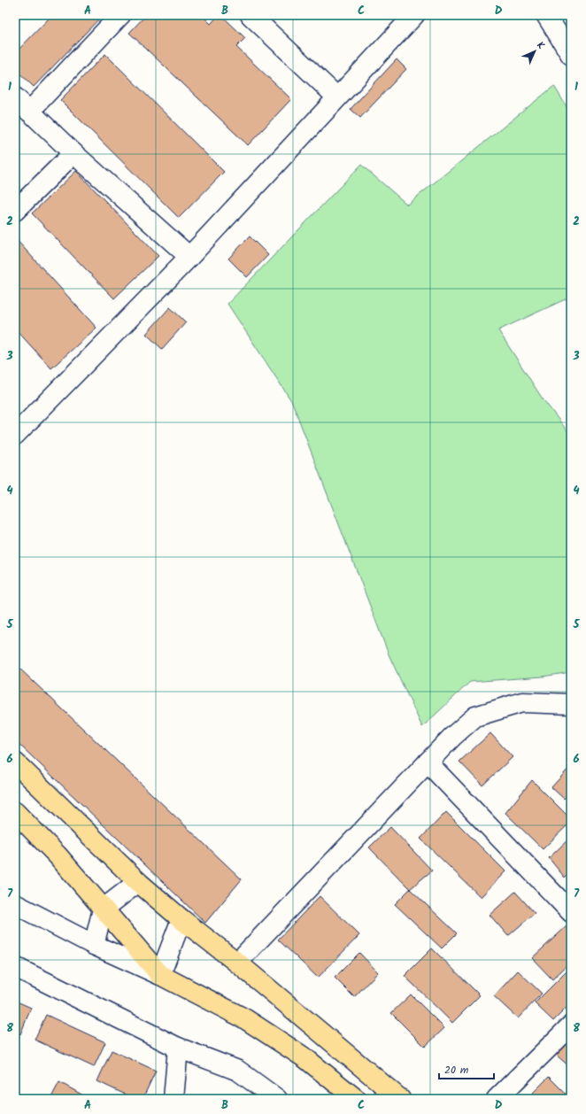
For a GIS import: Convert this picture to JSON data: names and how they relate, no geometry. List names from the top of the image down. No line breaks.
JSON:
{"scale_bar":"20 m","north":"top right","grid":{"columns":["A","B","C","D"],"rows":["1","2","3","4","5","6","7","8"]}}
